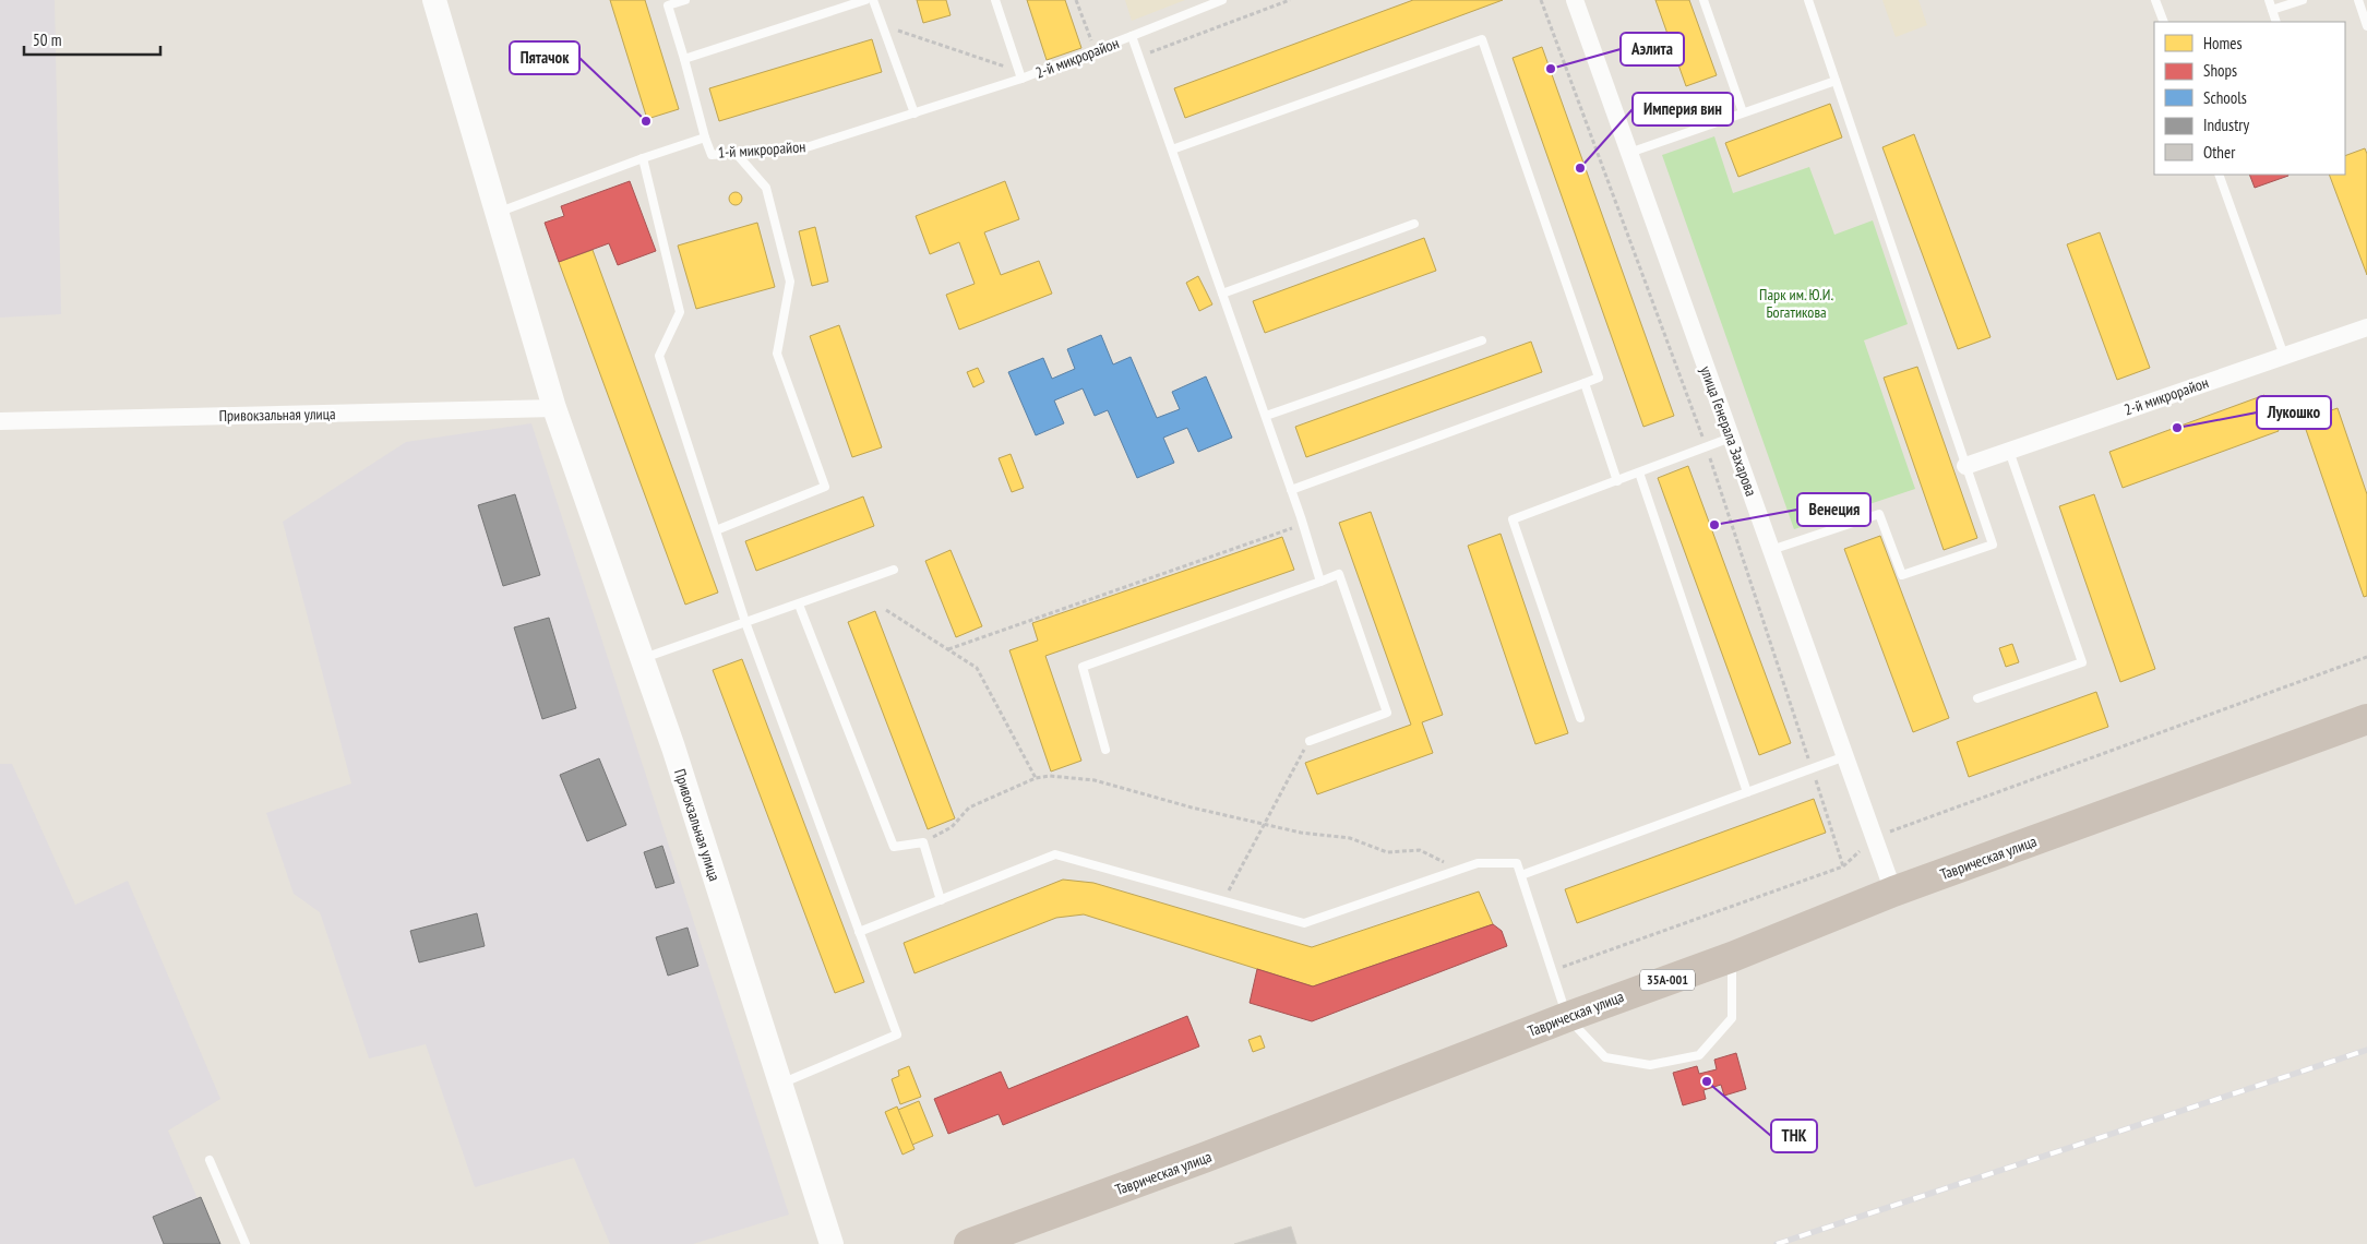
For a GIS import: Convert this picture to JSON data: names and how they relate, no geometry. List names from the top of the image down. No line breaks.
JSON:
{"streets":{"highway":["Таврическая улица","35А-001"],"main road":["Привокзальная улица"],"street":["2-й микрорайон","улица Генерала Захарова"],"lane":["1-й микрорайон"]},"crossings":[["2-й микрорайон","1-й микрорайон"],["1-й микрорайон","Привокзальная улица"],["улица Генерала Захарова","Таврическая улица"]],"parks":["Парк им. Ю.И. Богатикова"],"places":["Аэлита","Пятачок","Империя вин","Лукошко","Венеция","ТНК"],"legend":["Homes","Shops","Schools","Industry","Other"],"scale_bar":"50 m"}
